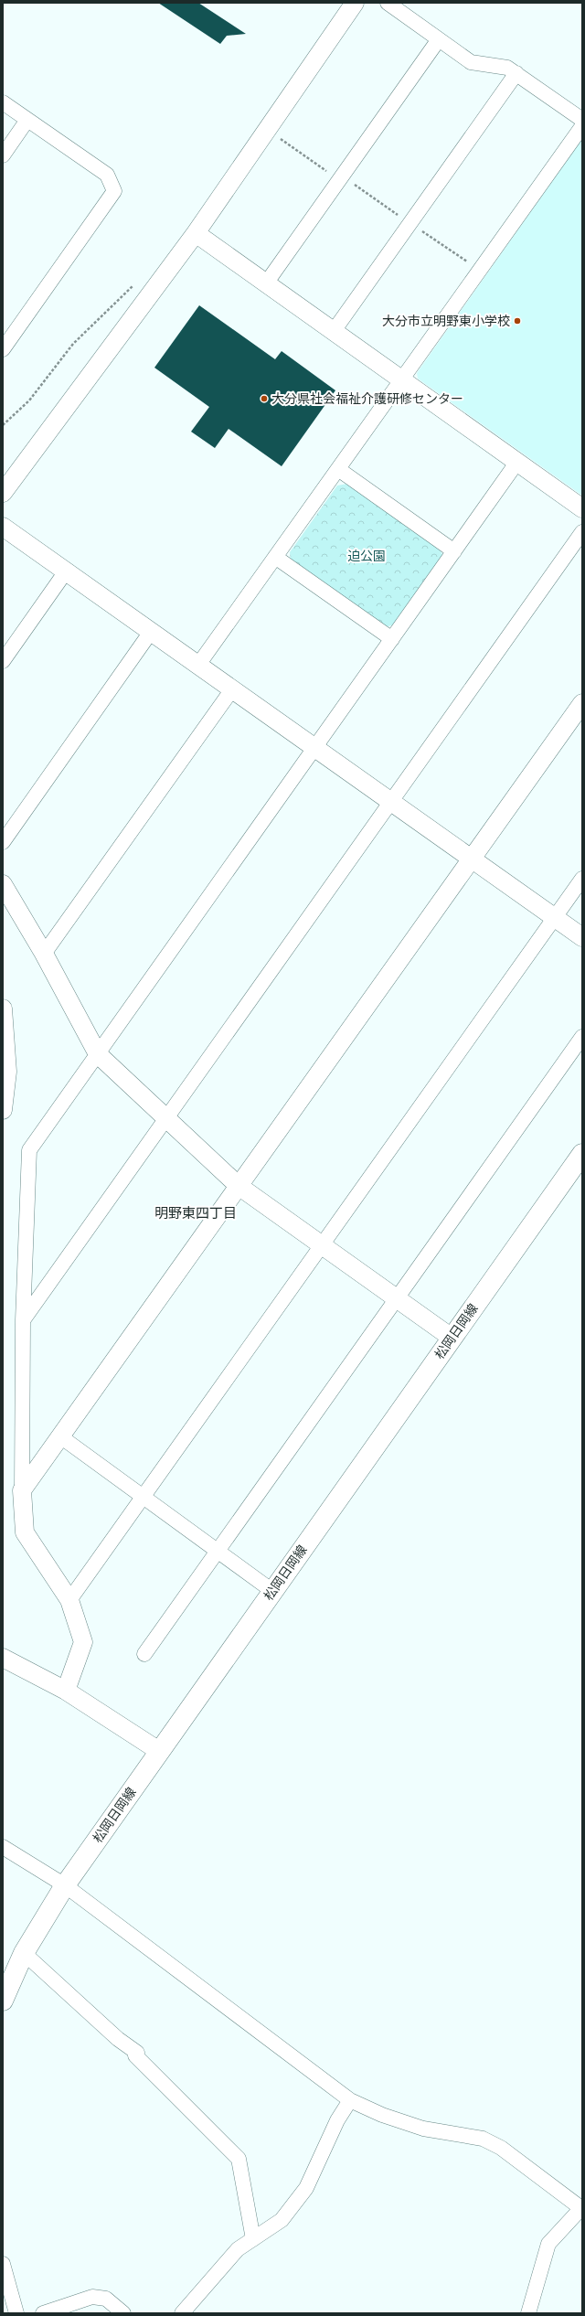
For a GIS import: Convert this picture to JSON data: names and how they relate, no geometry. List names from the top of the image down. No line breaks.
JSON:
{"streets":{"main road":["松岡日岡線"]},"districts":["明野東四丁目"],"parks":["迫公園"],"places":["大分市立明野東小学校","大分県社会福祉介護研修センター"]}
